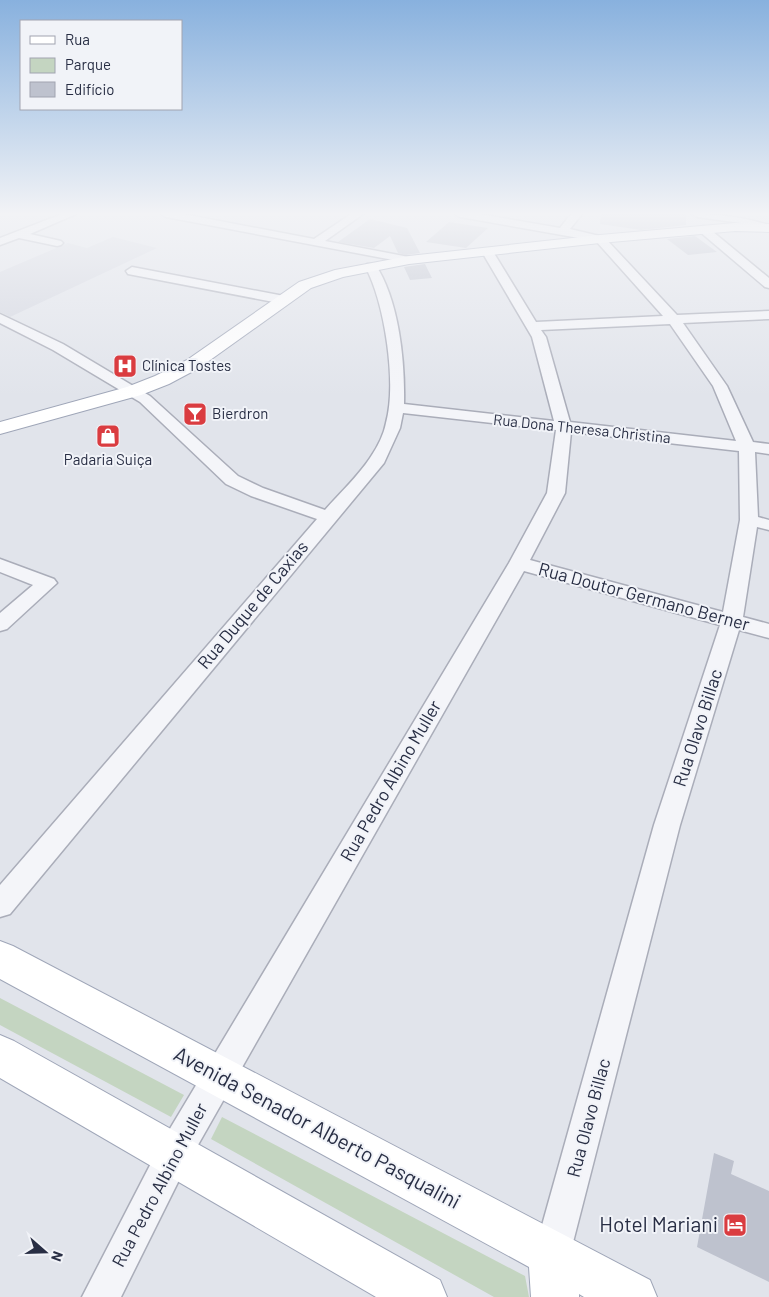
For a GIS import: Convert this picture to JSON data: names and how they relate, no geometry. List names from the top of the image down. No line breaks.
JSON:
{"streets":{"main road":["Avenida Senador Alberto Pasqualini"],"street":["Rua Dona Theresa Christina","Rua Doutor Germano Berner","Rua Duque de Caxias","Rua Olavo Billac","Rua Pedro Albino Muller"]},"crossings":[["Rua Dona Theresa Christina","Rua Duque de Caxias"],["Rua Dona Theresa Christina","Rua Olavo Billac"],["Rua Dona Theresa Christina","Rua Pedro Albino Muller"],["Rua Doutor Germano Berner","Rua Olavo Billac"],["Rua Doutor Germano Berner","Rua Pedro Albino Muller"],["Rua Olavo Billac","Avenida Senador Alberto Pasqualini"],["Rua Pedro Albino Muller","Avenida Senador Alberto Pasqualini"]],"places":{"hospital":["Clínica Tostes"],"bar":["Bierdron"],"shop":["Padaria Suiça"],"hotel":["Hotel Mariani"]},"legend":["Rua","Parque","Edifício"],"north":"right"}
